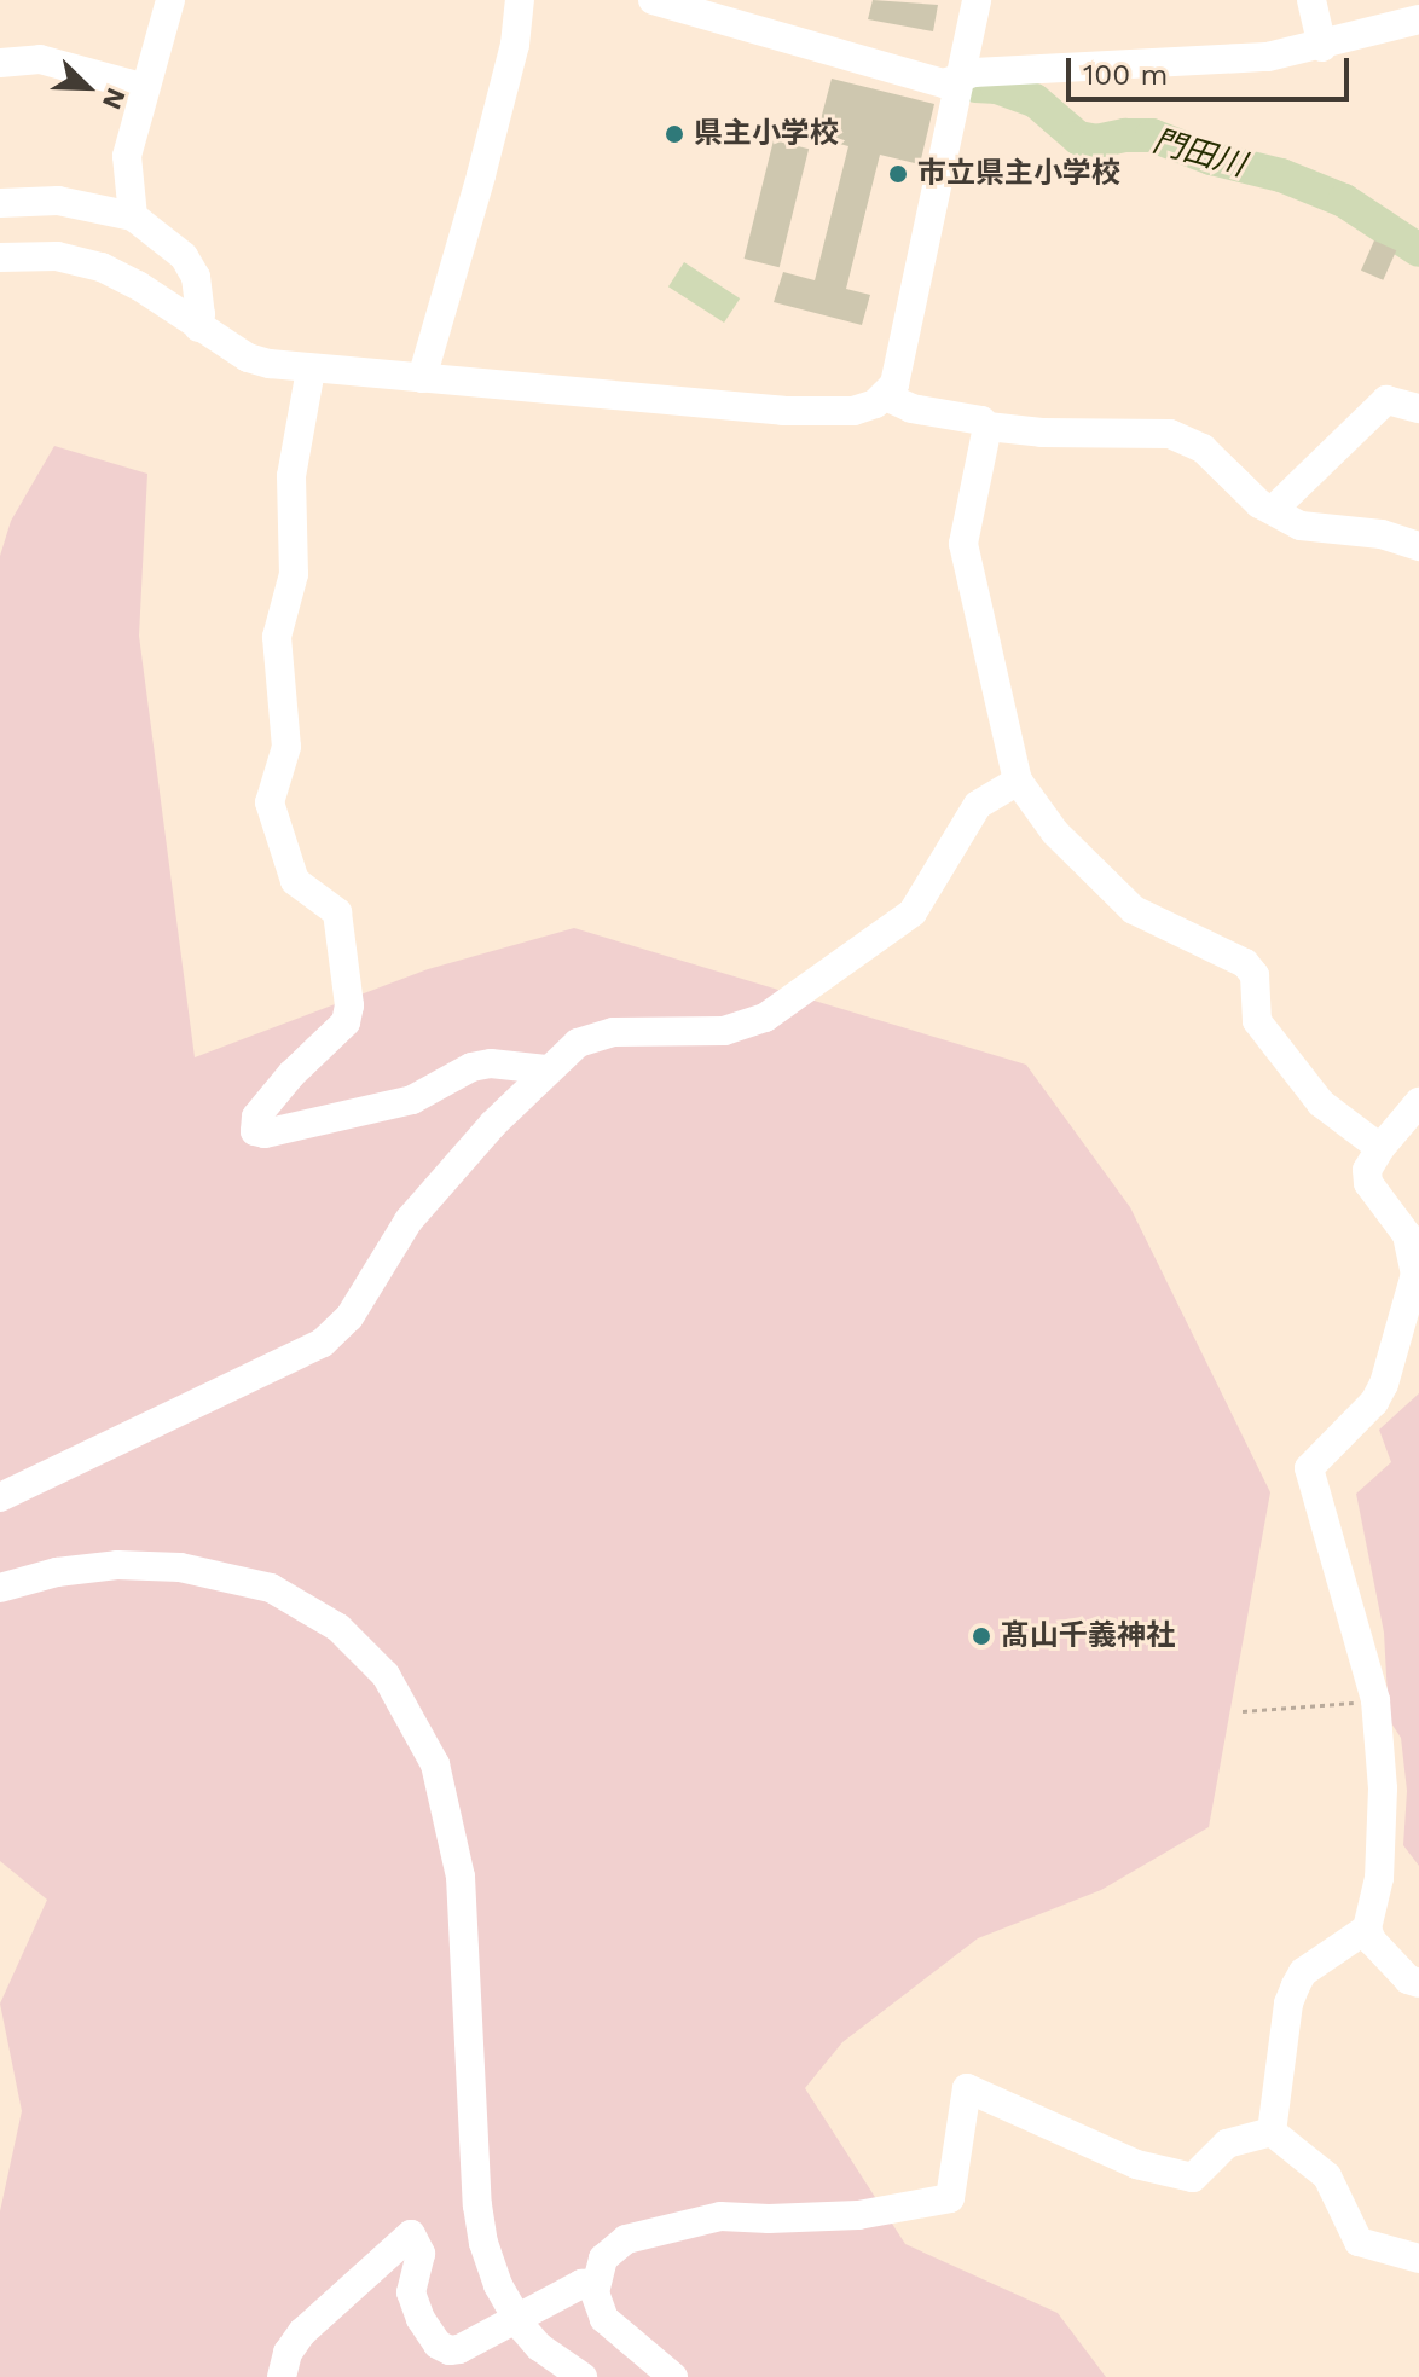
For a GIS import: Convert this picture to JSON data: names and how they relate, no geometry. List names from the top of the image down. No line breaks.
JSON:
{"water":["門田川"],"places":["県主小学校","市立県主小学校","髙山千義神社"],"scale_bar":"100 m","north":"bottom right"}
